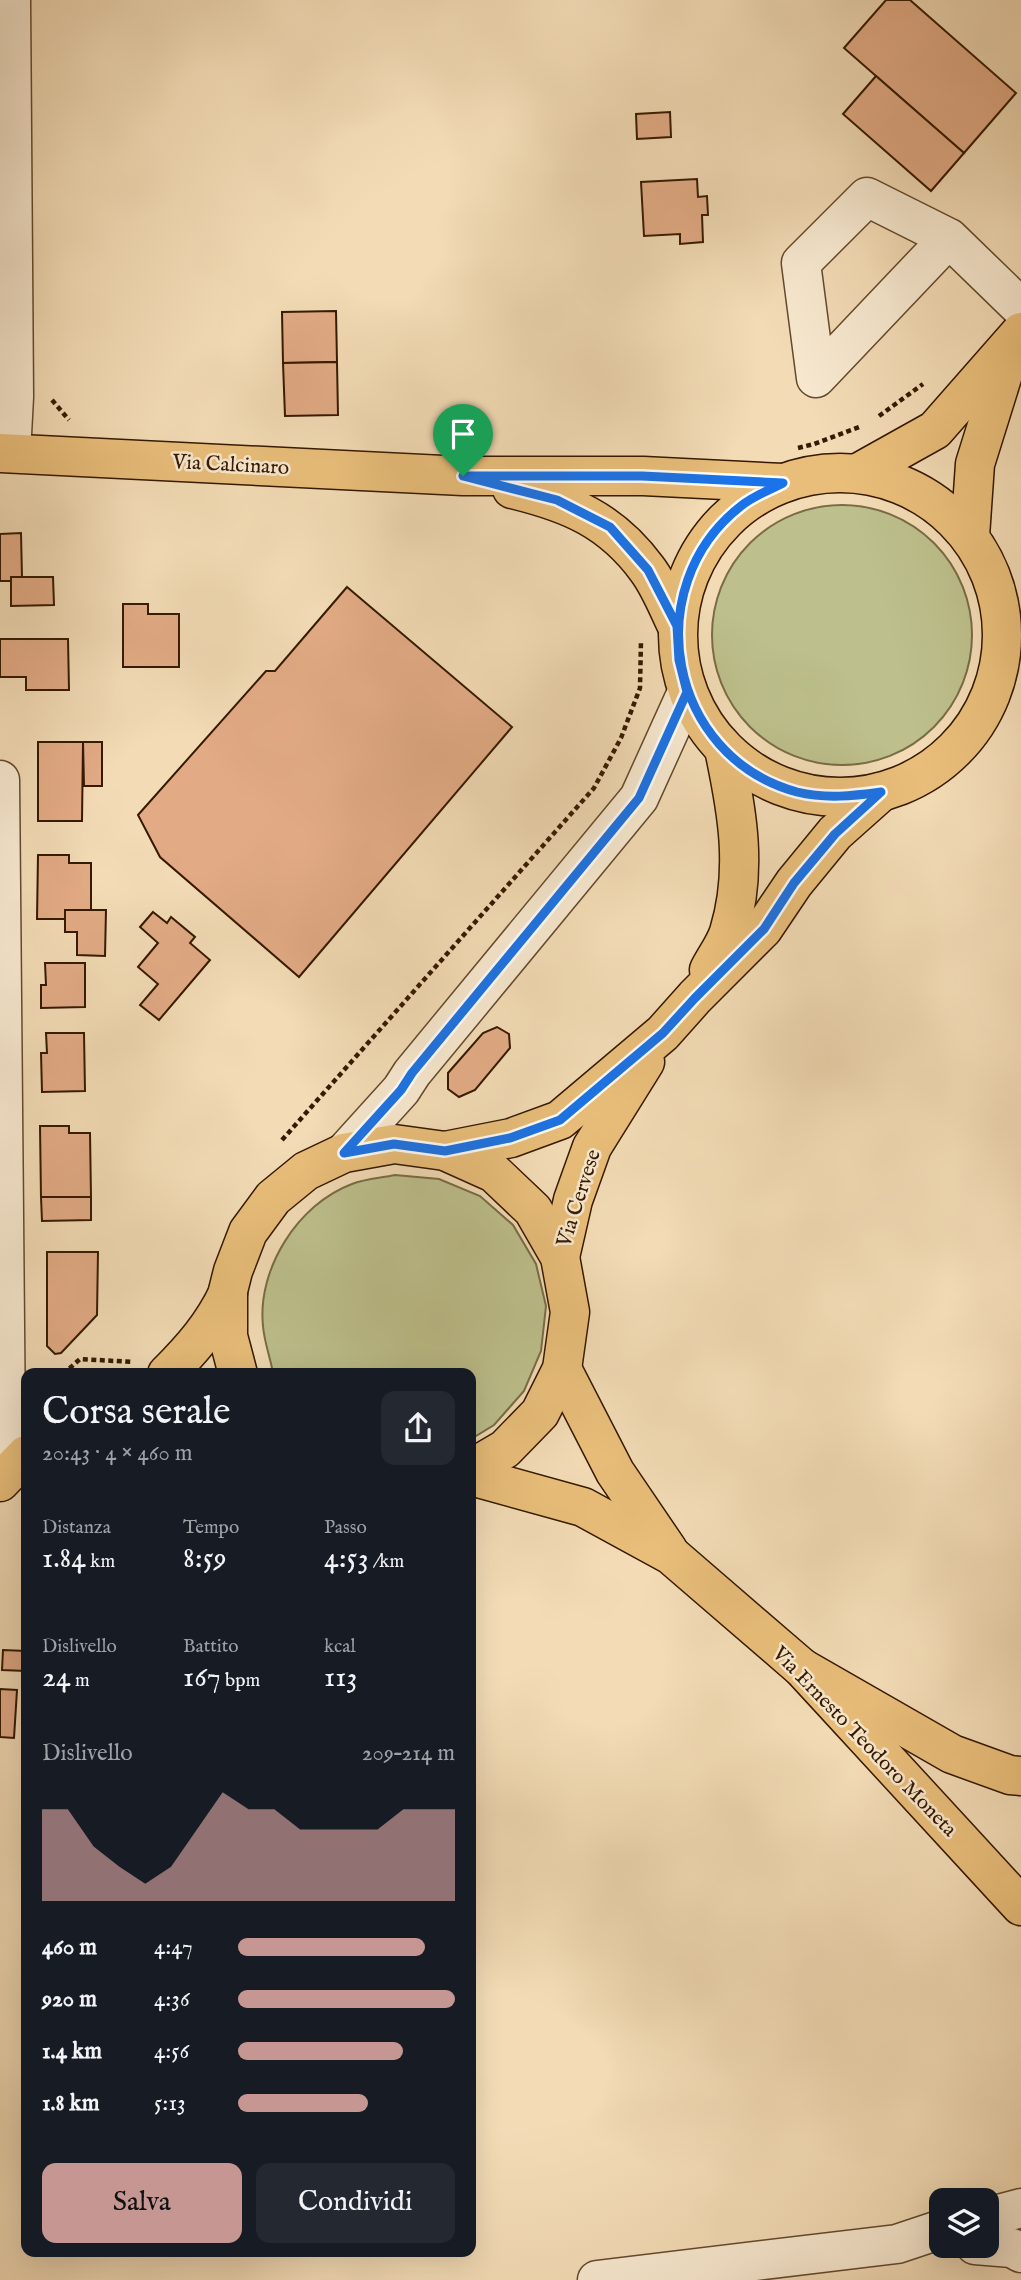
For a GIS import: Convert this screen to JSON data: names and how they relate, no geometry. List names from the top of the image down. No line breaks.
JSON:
{"streets":{"main road":["Via Calcinaro","Via Cervese","Via Ernesto Teodoro Moneta"]},"page":{"heading":["Corsa serale","20:43 · 4 × 460 m"],"stats":[["Distanza","1.84 km"],["Tempo","8:59"],["Passo","4:53 /km"],["Dislivello","24 m"],["Battito","167 bpm"],["kcal","113"]],"chart":["Dislivello","209–214 m"],"list":[{"name":"460 m","note":"4:47"},{"name":"920 m","note":"4:36"},{"name":"1.4 km","note":"4:56"},{"name":"1.8 km","note":"5:13"}],"buttons":["Salva","Condividi"]}}
